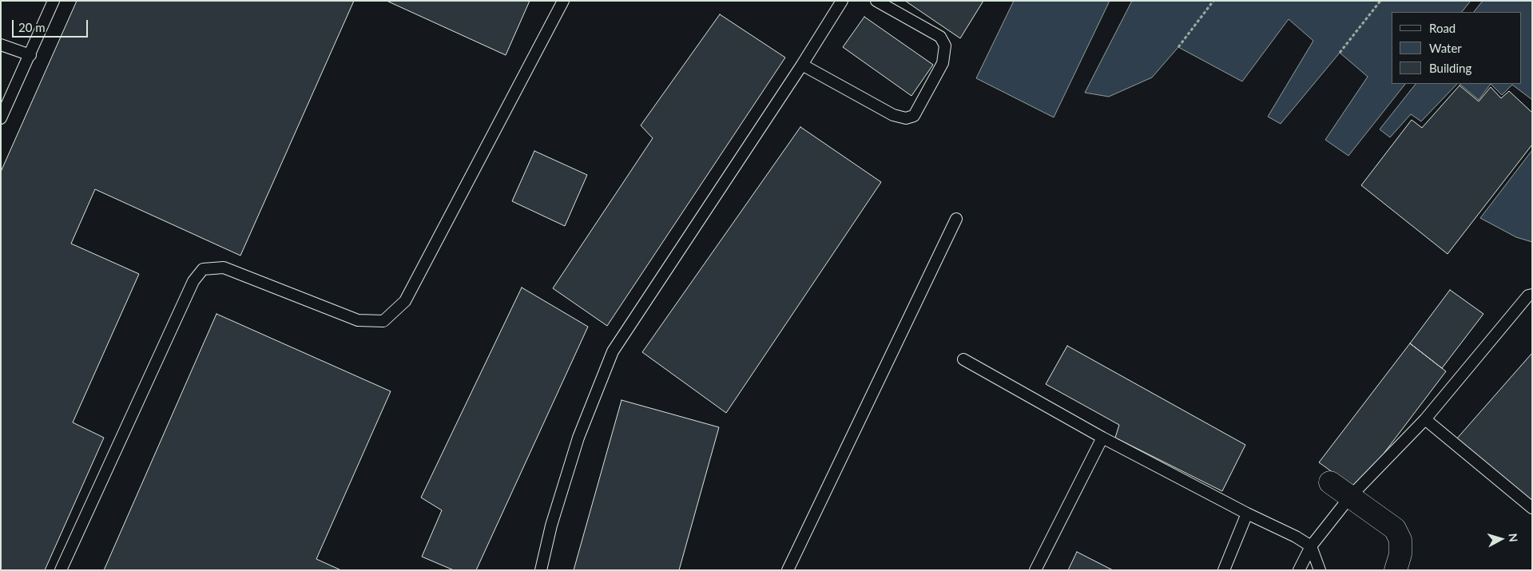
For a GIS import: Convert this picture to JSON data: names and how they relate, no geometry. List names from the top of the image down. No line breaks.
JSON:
{"legend":["Road","Water","Building"],"scale_bar":"20 m","north":"right"}
